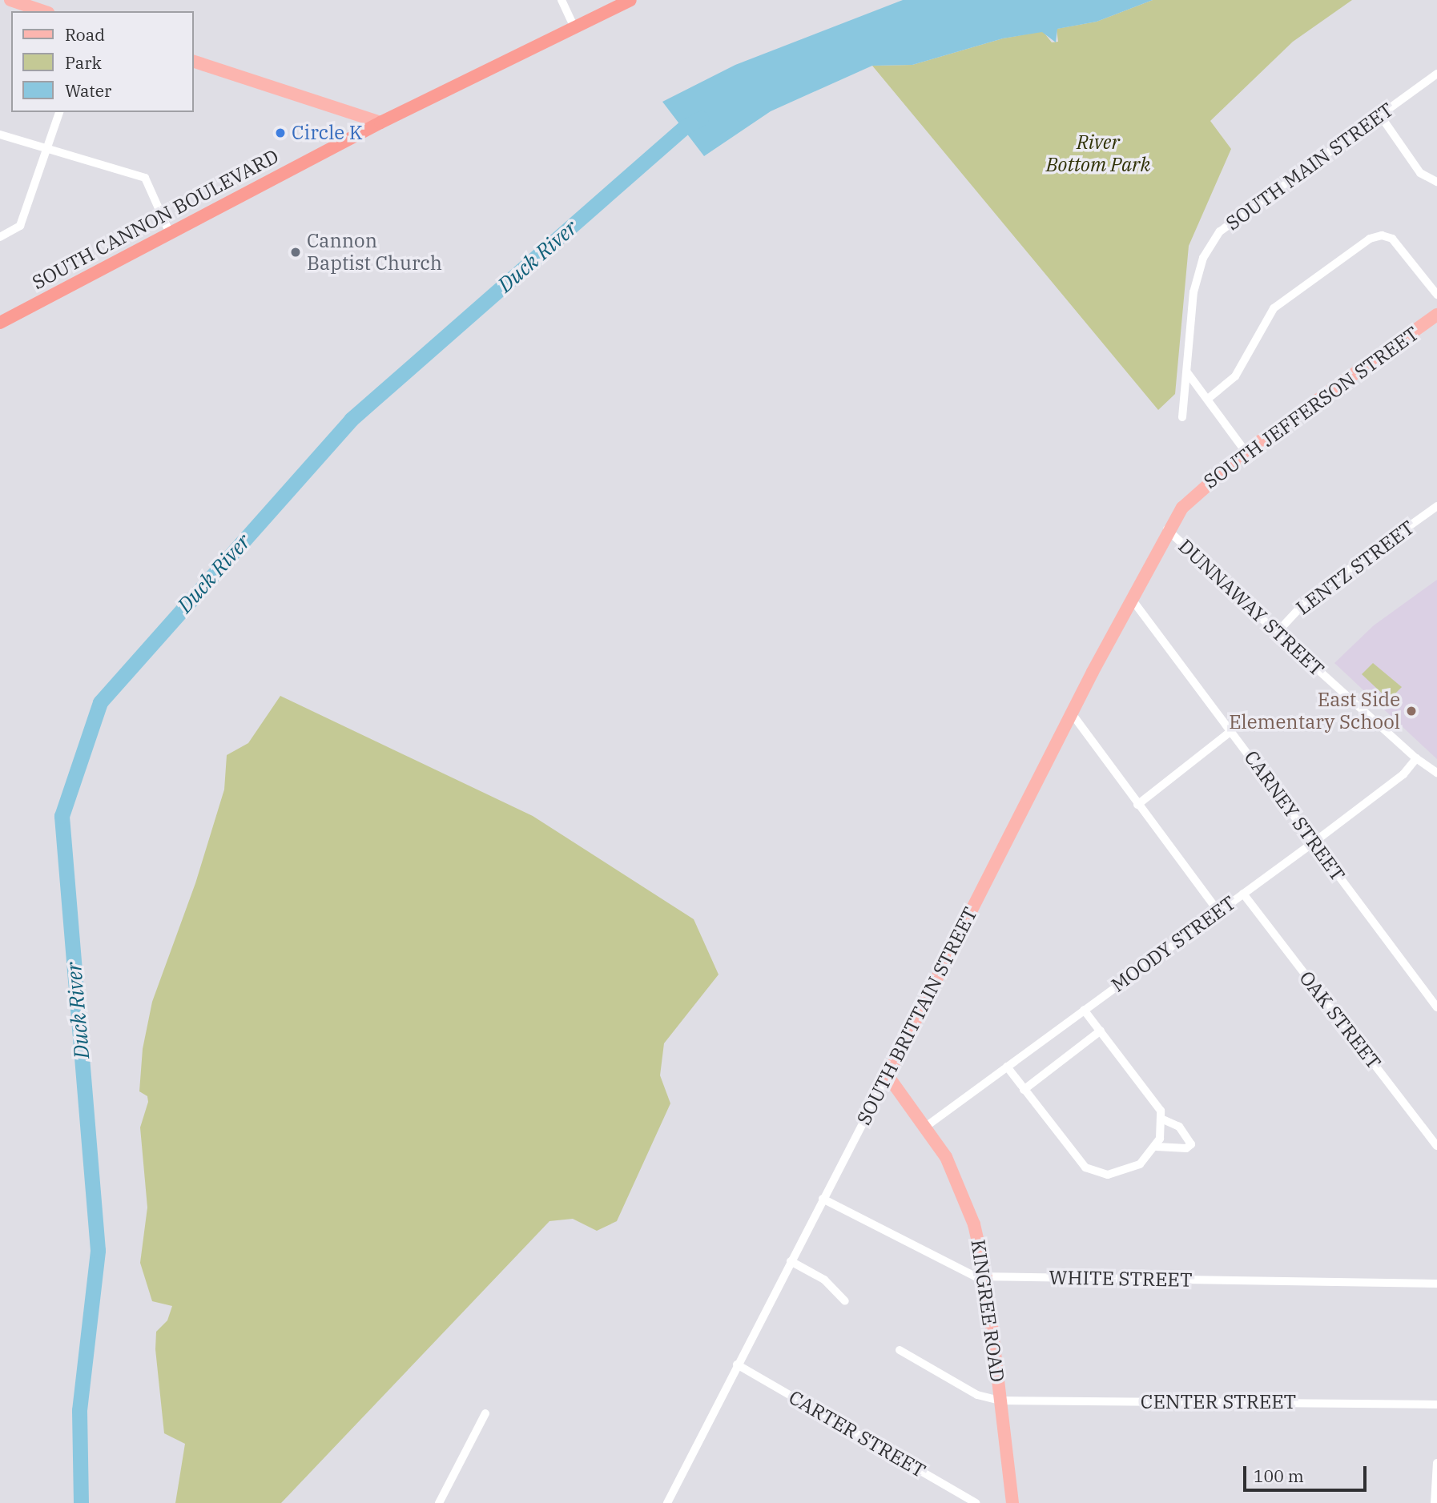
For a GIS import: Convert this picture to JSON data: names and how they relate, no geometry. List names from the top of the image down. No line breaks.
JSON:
{"streets":{"highway":["SOUTH CANNON BOULEVARD"],"main road":["SOUTH JEFFERSON STREET","SOUTH BRITTAIN STREET","KINGREE ROAD"],"street":["SOUTH MAIN STREET","LENTZ STREET","DUNNAWAY STREET","CARNEY STREET","MOODY STREET","OAK STREET","WHITE STREET","CENTER STREET","CARTER STREET"]},"crossings":[["SOUTH JEFFERSON STREET","DUNNAWAY STREET"],["SOUTH JEFFERSON STREET","SOUTH BRITTAIN STREET"],["LENTZ STREET","DUNNAWAY STREET"],["DUNNAWAY STREET","MOODY STREET"],["DUNNAWAY STREET","SOUTH BRITTAIN STREET"],["CARNEY STREET","MOODY STREET"],["CARNEY STREET","SOUTH BRITTAIN STREET"],["MOODY STREET","OAK STREET"],["MOODY STREET","KINGREE ROAD"],["SOUTH BRITTAIN STREET","WHITE STREET"],["SOUTH BRITTAIN STREET","KINGREE ROAD"],["SOUTH BRITTAIN STREET","CARTER STREET"],["WHITE STREET","KINGREE ROAD"],["KINGREE ROAD","CENTER STREET"]],"water":["Duck River"],"parks":["River Bottom Park"],"places":["Circle K","Cannon Baptist Church","East Side Elementary School"],"legend":["Road","Park","Water"],"scale_bar":"100 m"}
